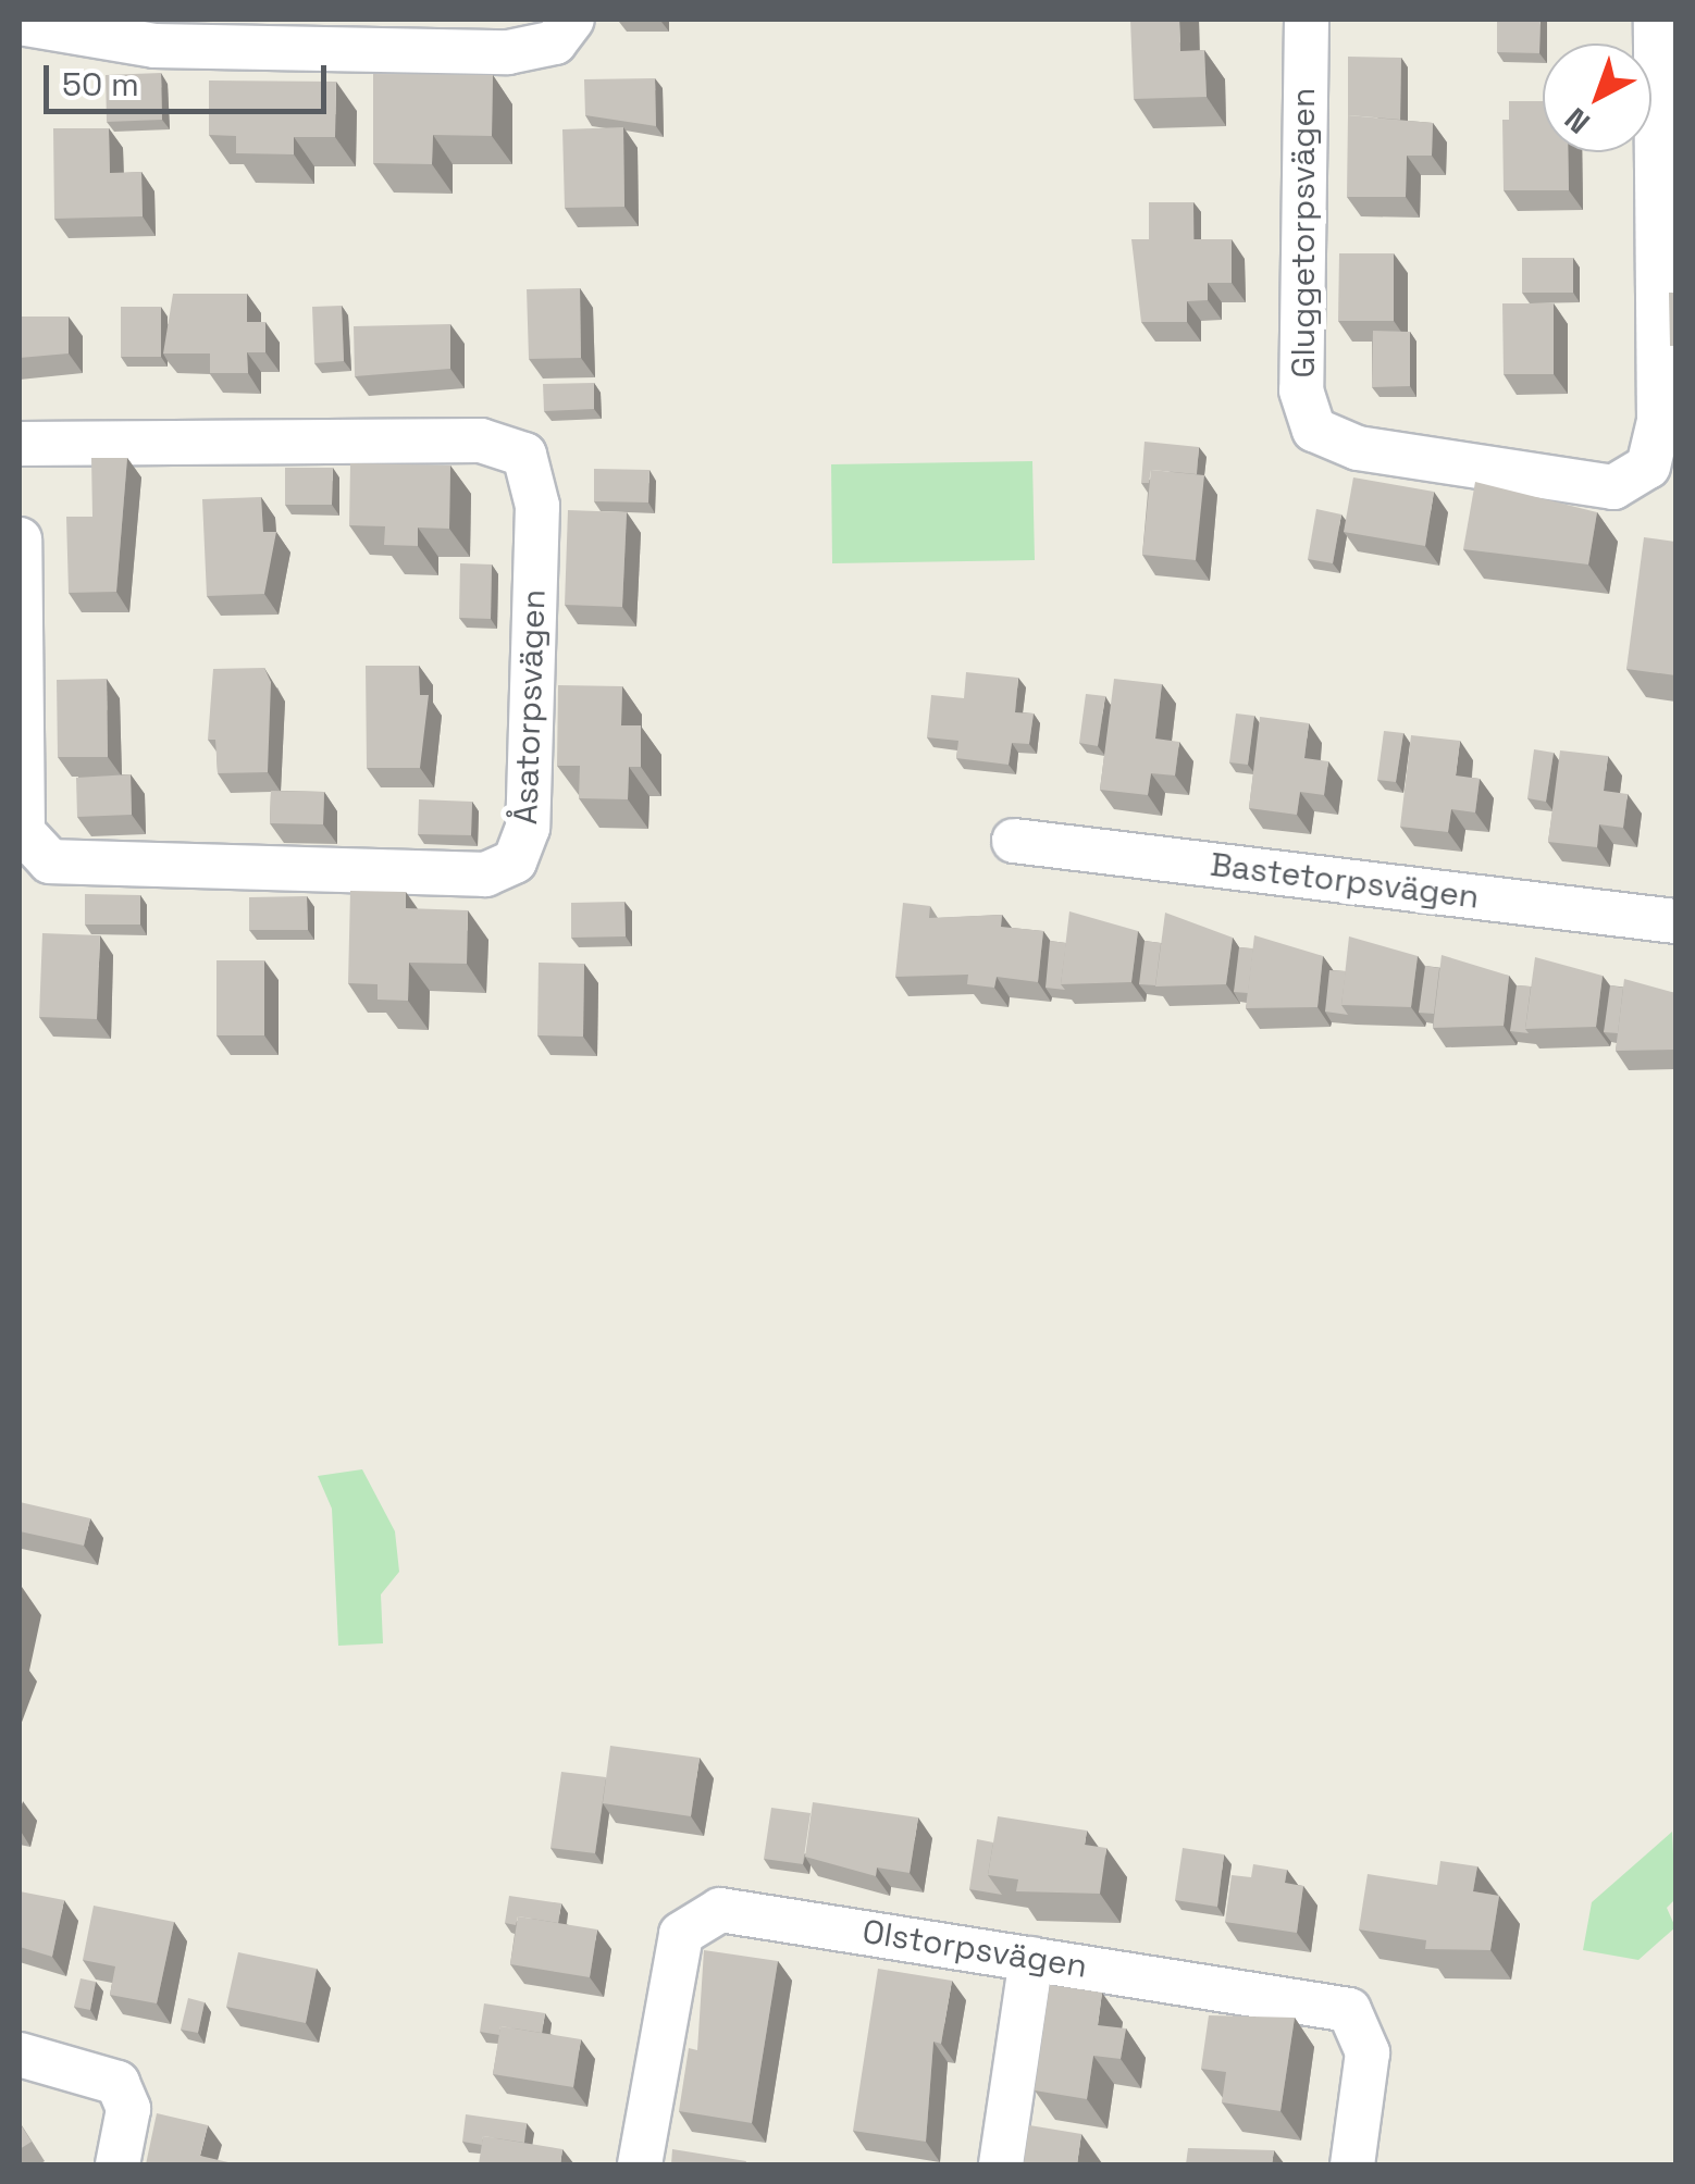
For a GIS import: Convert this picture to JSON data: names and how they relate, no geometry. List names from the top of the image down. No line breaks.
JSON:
{"streets":{"street":["Gluggetorpsvägen","Åsatorpsvägen","Bastetorpsvägen","Olstorpsvägen"]},"scale_bar":"50 m","north":"bottom left"}
